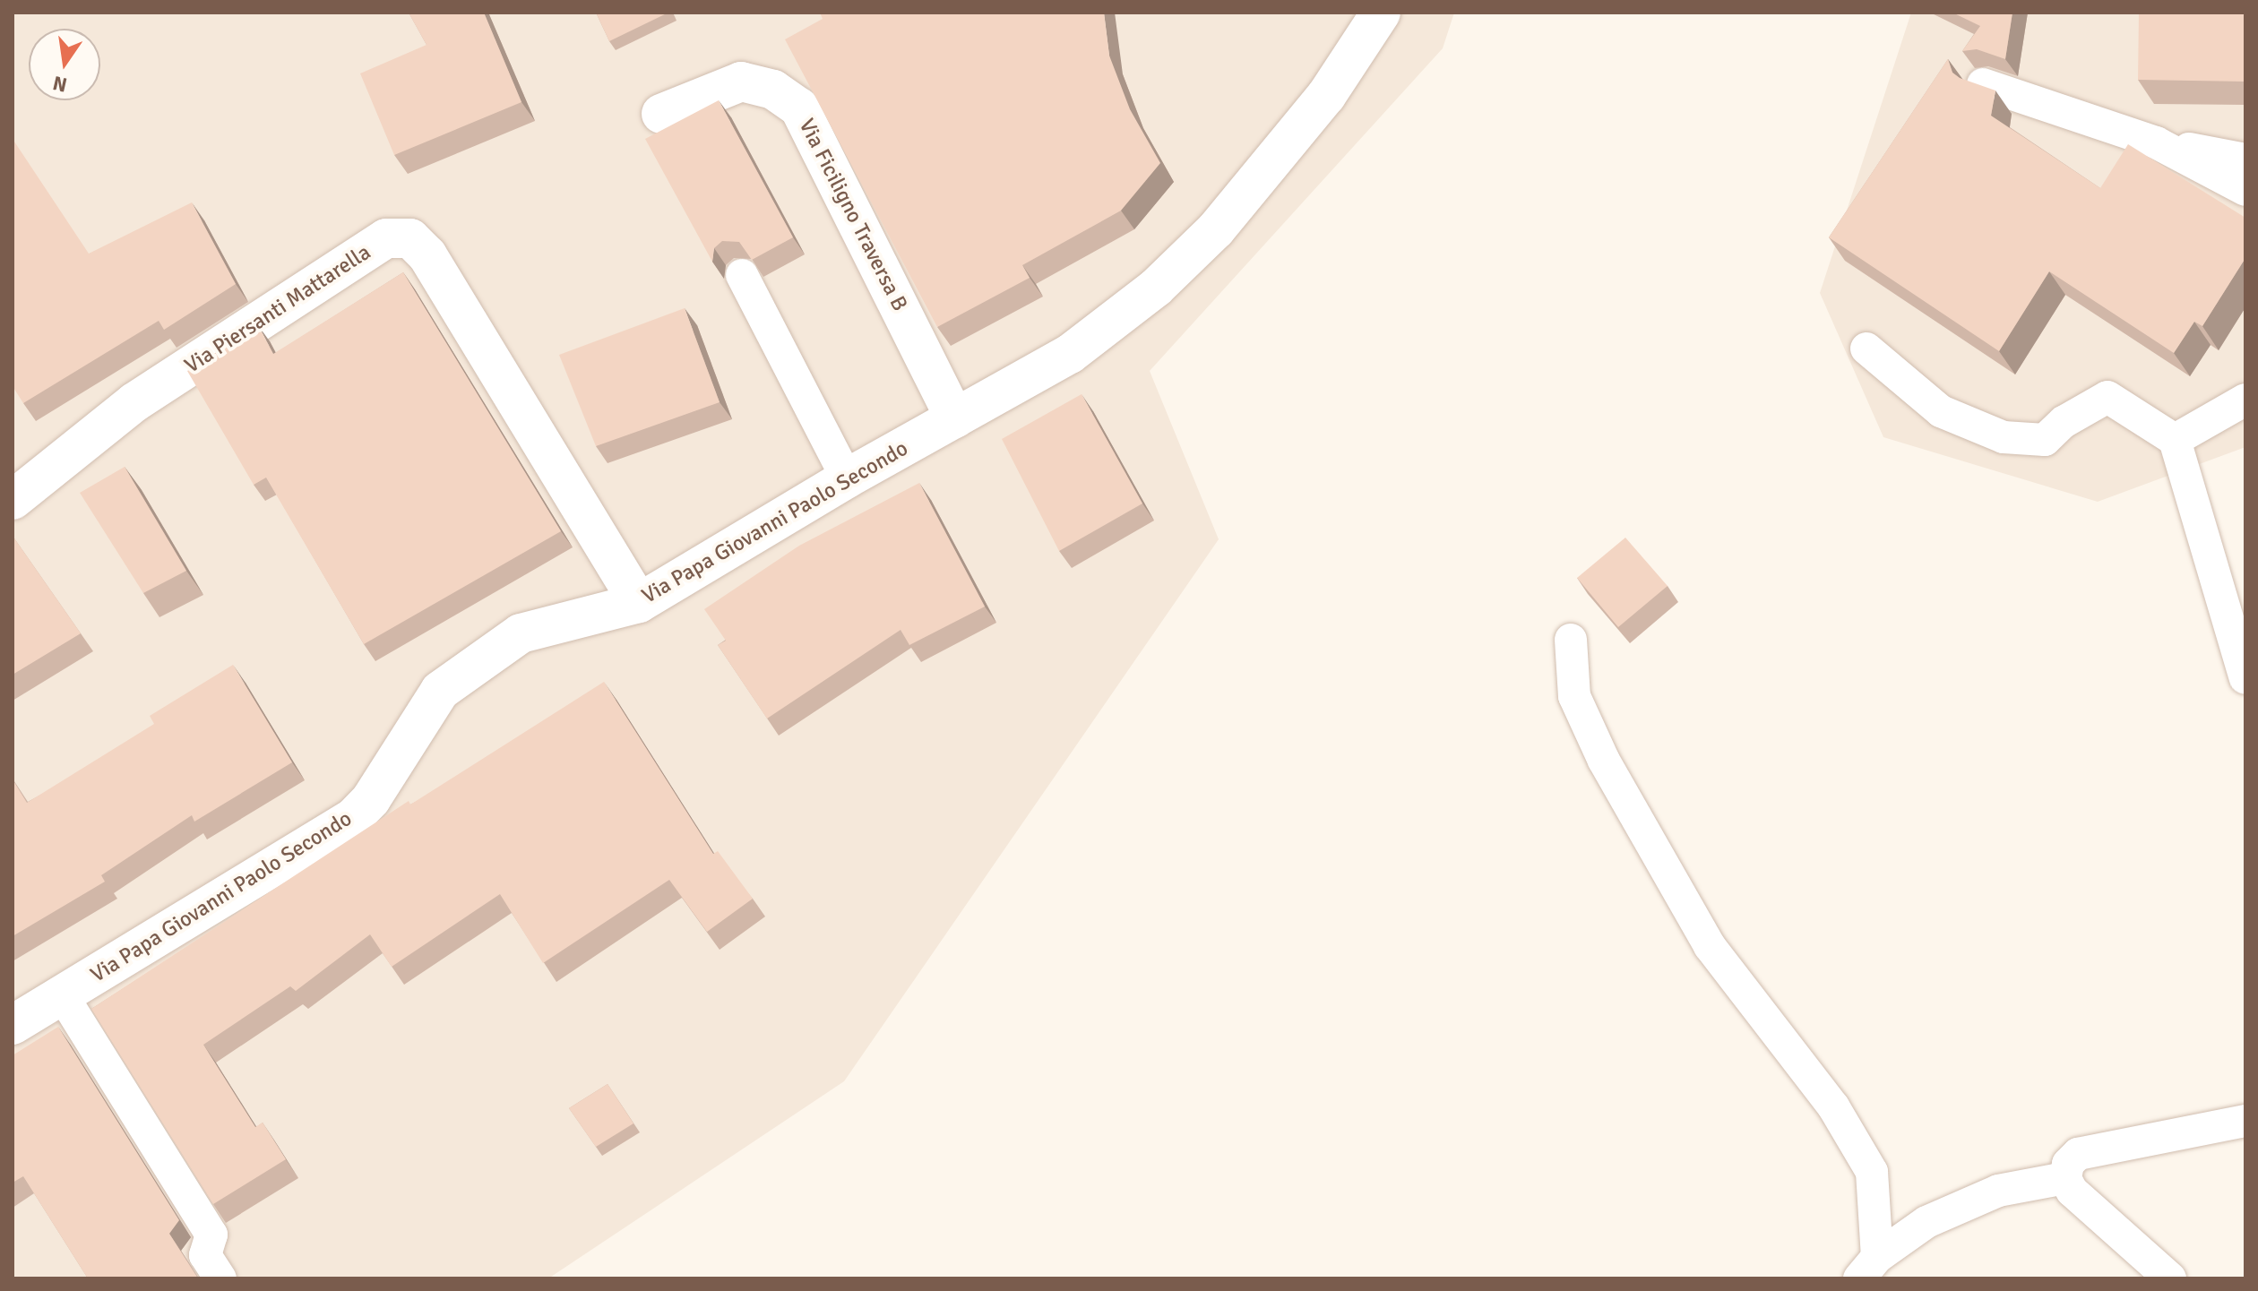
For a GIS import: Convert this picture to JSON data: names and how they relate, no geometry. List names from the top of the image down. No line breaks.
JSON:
{"streets":{"street":["Via Ficiligno Traversa B","Via Piersanti Mattarella","Via Papa Giovanni Paolo Secondo"]},"crossings":[["Via Ficiligno Traversa B","Via Papa Giovanni Paolo Secondo"],["Via Piersanti Mattarella","Via Papa Giovanni Paolo Secondo"]],"north":"bottom"}
